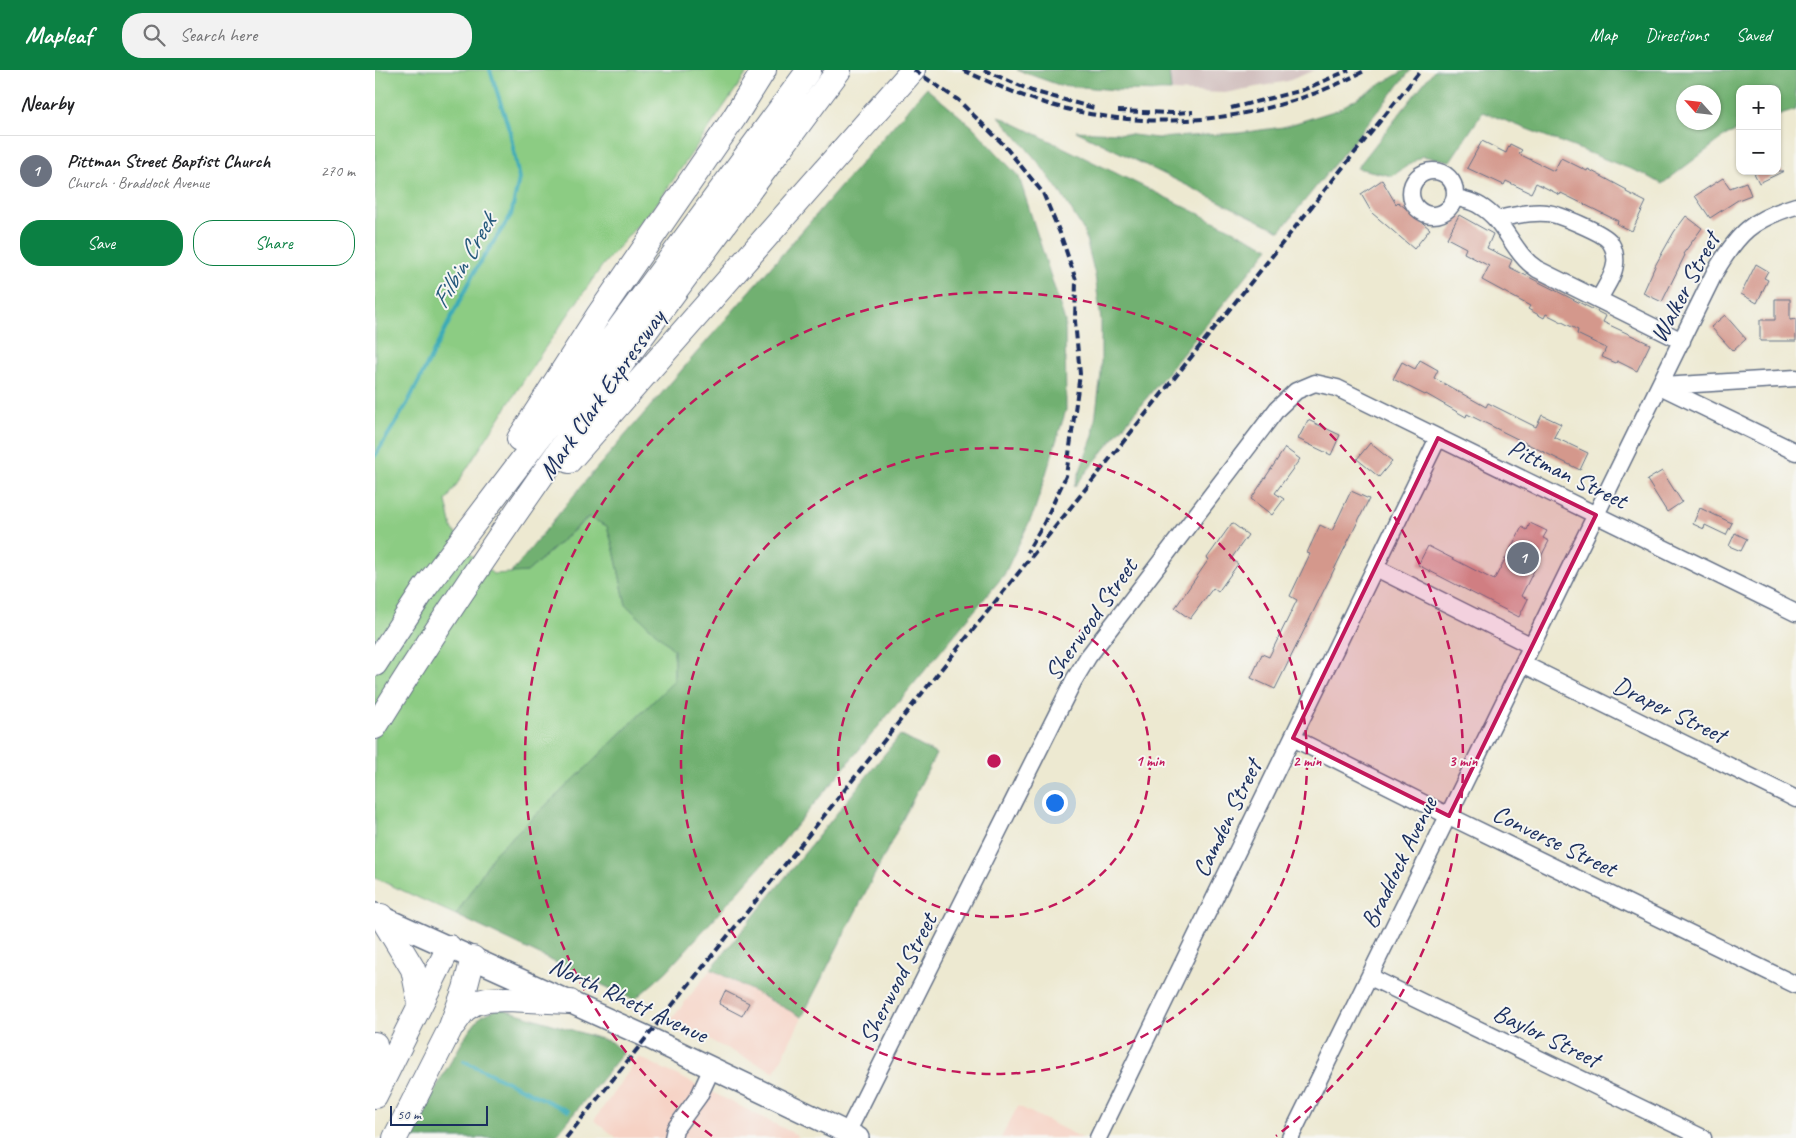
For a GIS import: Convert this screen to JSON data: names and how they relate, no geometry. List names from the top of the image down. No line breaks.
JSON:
{"streets":{"highway":["Mark Clark Expressway"],"main road":["North Rhett Avenue"],"street":["Walker Street","Pittman Street","Sherwood Street","Draper Street","Camden Street","Converse Street","Braddock Avenue","Baylor Street"]},"crossings":[["Walker Street","Braddock Avenue"],["Pittman Street","Sherwood Street"],["Pittman Street","Camden Street"],["Pittman Street","Braddock Avenue"],["Sherwood Street","North Rhett Avenue"],["Draper Street","Braddock Avenue"],["Camden Street","Converse Street"],["Converse Street","Braddock Avenue"],["Braddock Avenue","Baylor Street"]],"water":["Filbin Creek"],"scale_bar":"50 m","north":"top left","page":{"header":"Mapleaf","search":"Search here","nav":["Map","Directions","Saved"],"heading":"Nearby","map_buttons":["+","−"],"list":[{"mark":"1","name":"Pittman Street Baptist Church","note":"Church · Braddock Avenue","value":"270 m"}],"buttons":["Save","Share"],"pins":"1","scale":"50 m"},"rings":["1 min","2 min","3 min"]}
